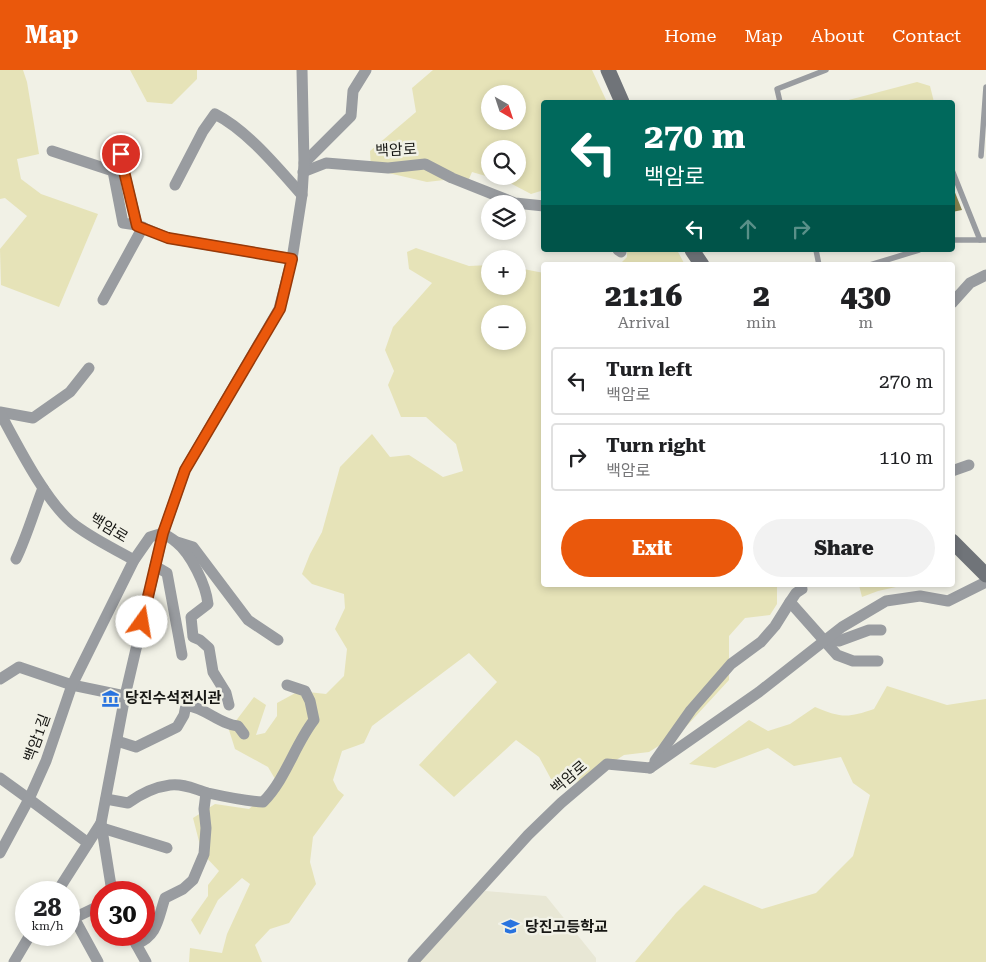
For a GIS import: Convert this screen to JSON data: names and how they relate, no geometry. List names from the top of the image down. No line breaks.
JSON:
{"streets":{"street":["백암로","백암1길"]},"crossings":[["백암로","백암1길"]],"places":{"museum":["당진수석전시관"],"school or university":["당진고등학교"]},"north":"bottom right","page":{"header":"Map","nav":["Home","Map","About","Contact"],"map_buttons":["+","−"],"turn":["270 m","백암로"],"eta":["21:16","Arrival","2","min","430","m"],"list":[{"name":"Turn left","note":"백암로","value":"270 m"},{"name":"Turn right","note":"백암로","value":"110 m"}],"buttons":["Exit","Share"],"speed":"28 km/h","limit":"30"}}
